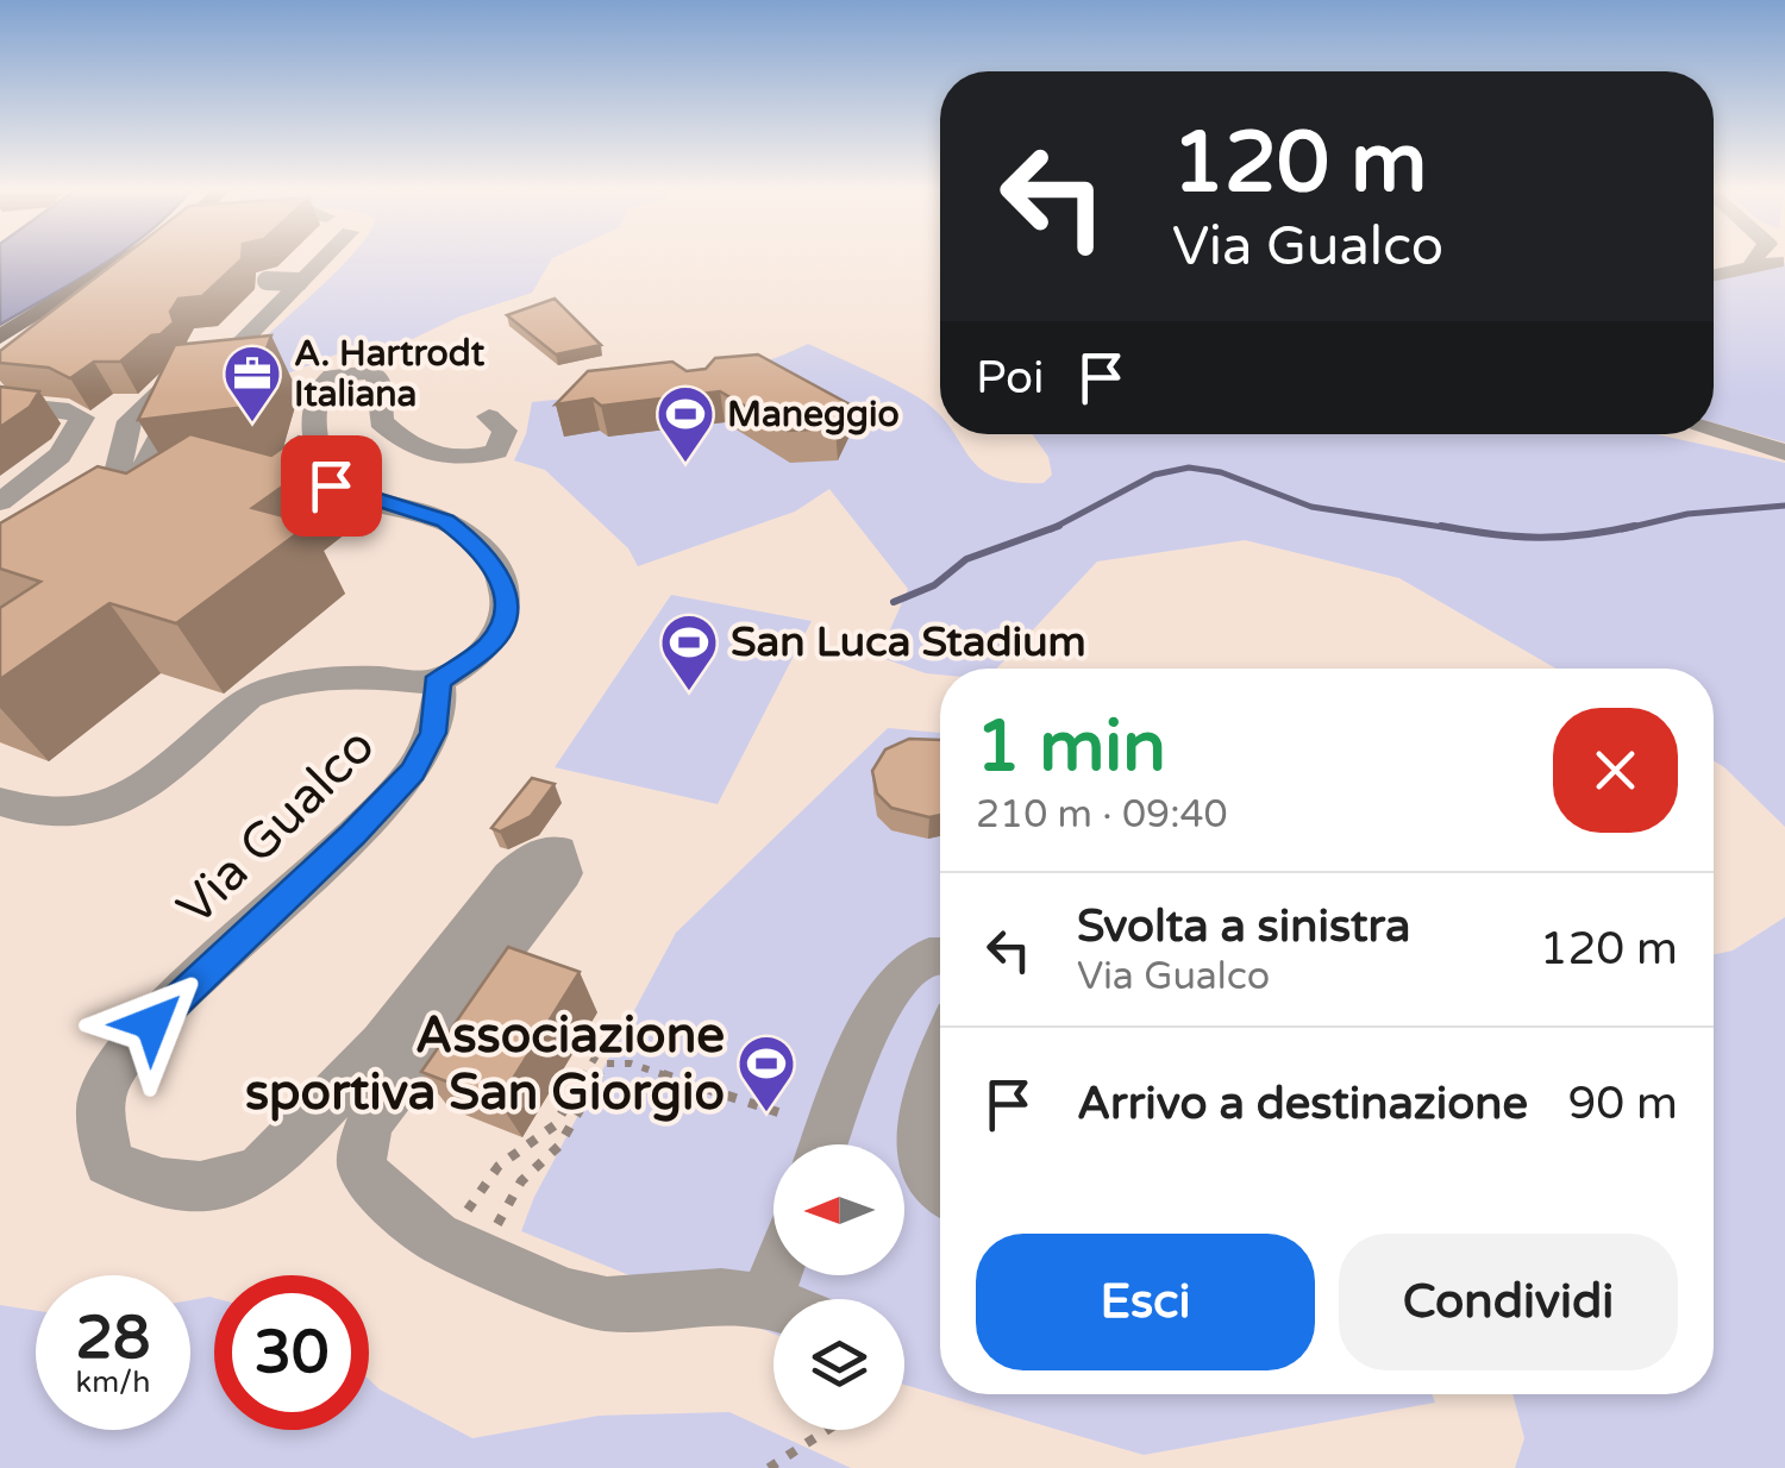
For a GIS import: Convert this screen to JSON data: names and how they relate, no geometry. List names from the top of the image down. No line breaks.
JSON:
{"streets":{"street":["Via Gualco"]},"places":{"office":["A. Hartrodt Italiana"],"sports":["Maneggio","San Luca Stadium","Associazione sportiva San Giorgio"]},"north":"left","page":{"turn":["120 m","Via Gualco"],"then":"Poi","heading":["1 min","210 m · 09:40"],"list":[{"name":"Svolta a sinistra","note":"Via Gualco","value":"120 m"},{"name":"Arrivo a destinazione","value":"90 m"}],"buttons":["Esci","Condividi"],"speed":"28 km/h","limit":"30"}}
